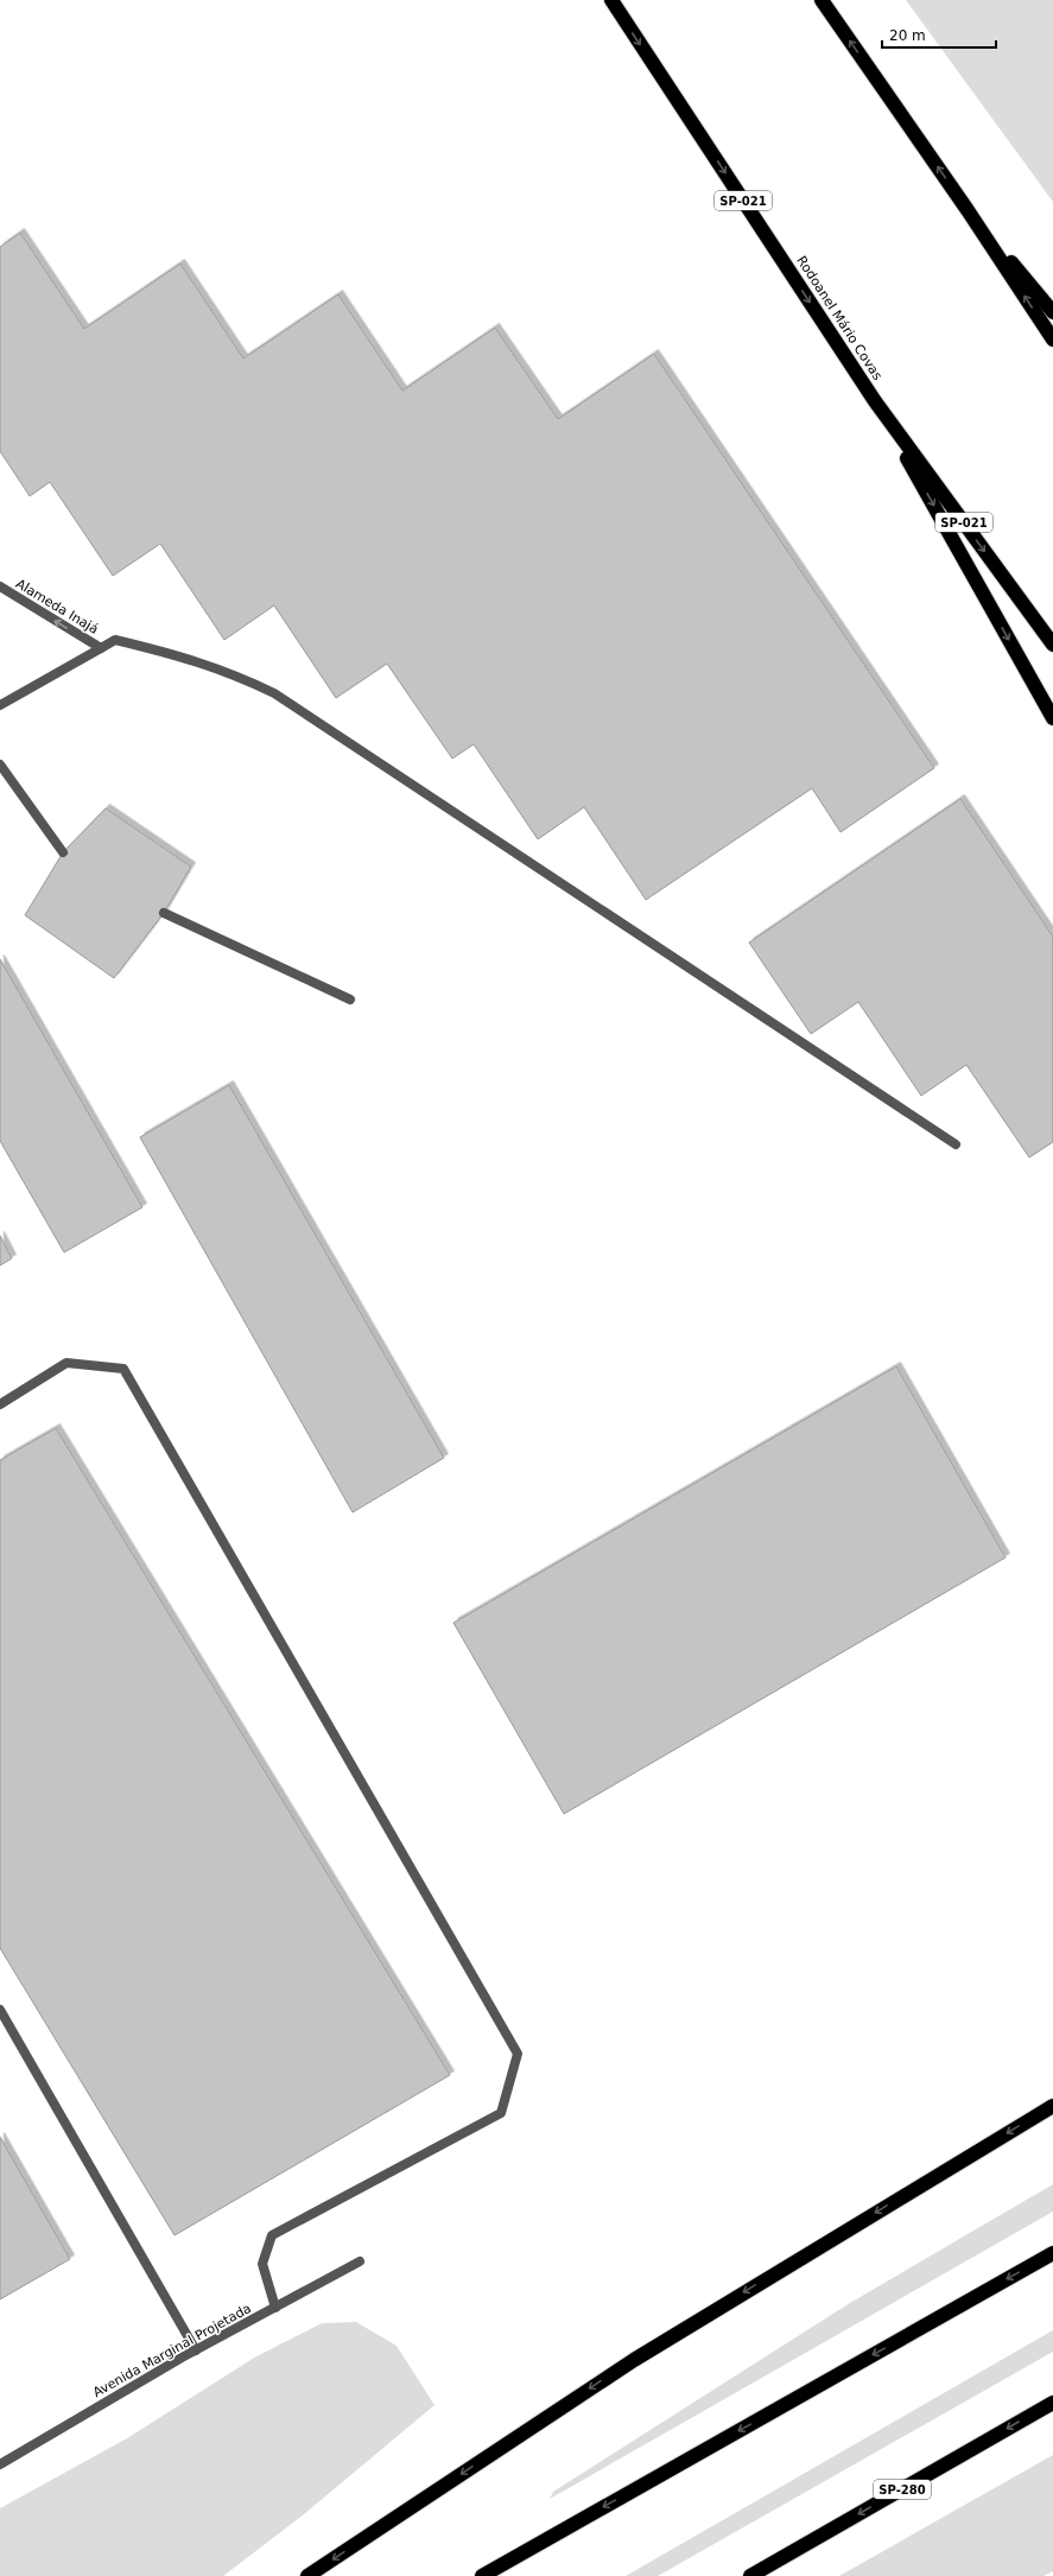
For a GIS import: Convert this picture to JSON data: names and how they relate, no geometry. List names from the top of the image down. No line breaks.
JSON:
{"streets":{"highway":["SP-021","Rodoanel Mário Covas","SP-280"],"street":["Alameda Inajá","Avenida Marginal Projetada"]},"one_way":["Alameda Inajá"],"scale_bar":"20 m"}
